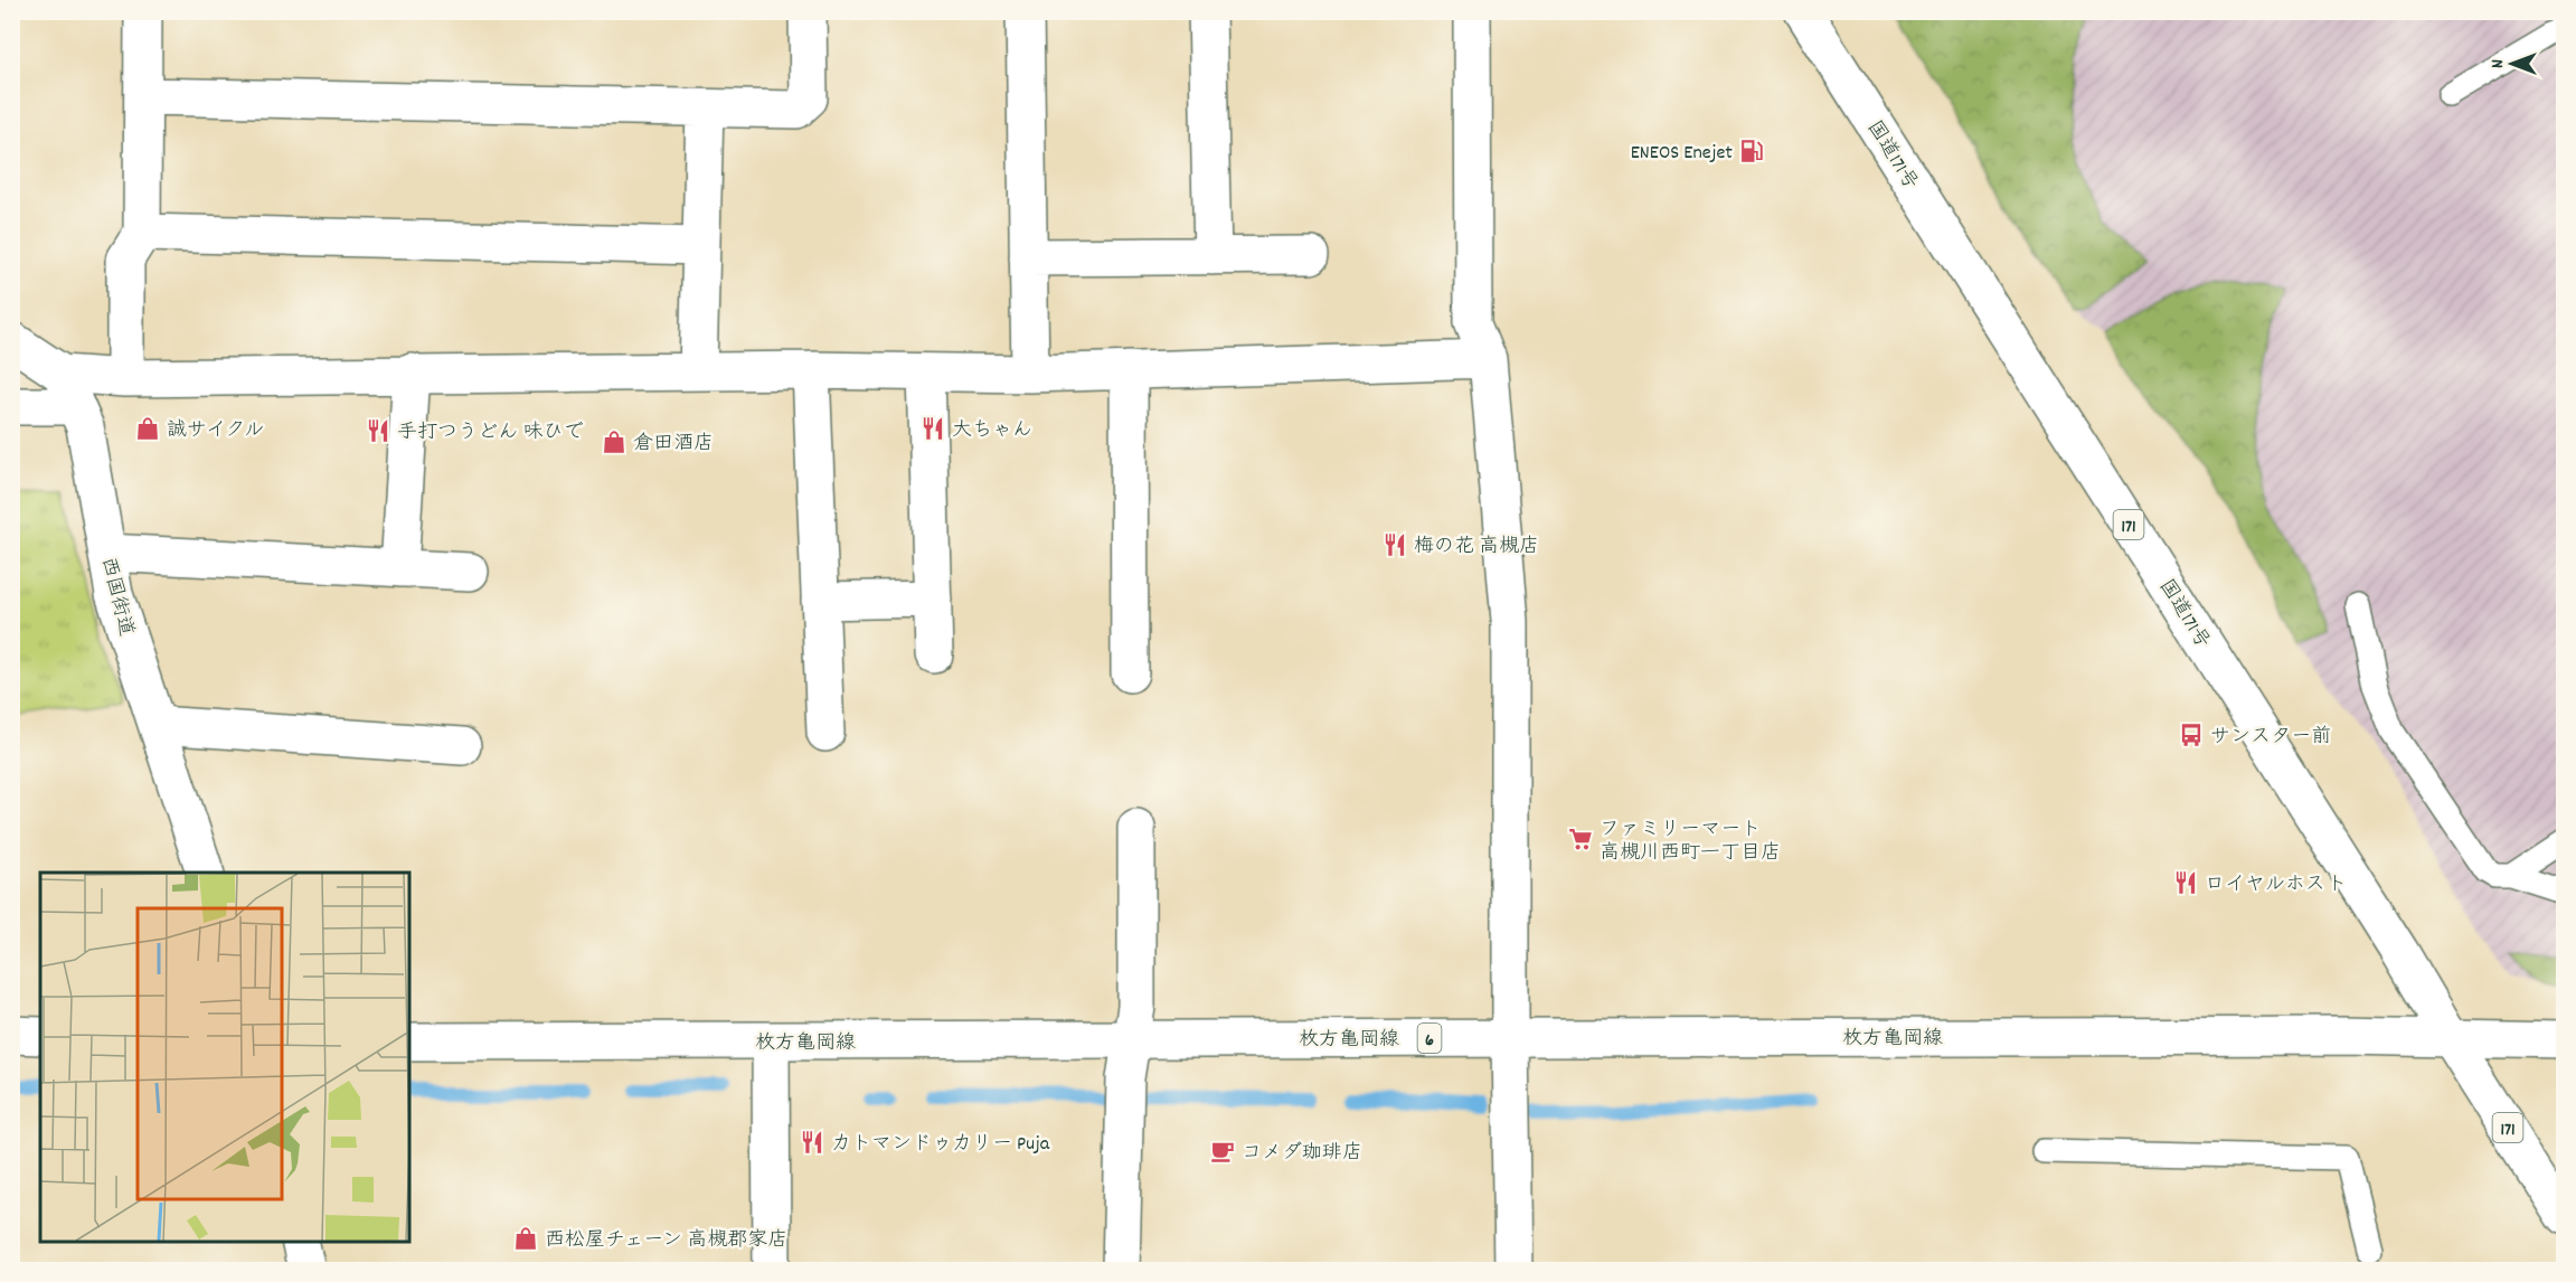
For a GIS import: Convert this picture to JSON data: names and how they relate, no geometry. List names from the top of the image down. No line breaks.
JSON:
{"streets":{"main road":["国道171号","171","西国街道","枚方亀岡線","6"]},"crossings":[["国道171号","枚方亀岡線"]],"places":{"fuel station":["ENEOS Enejet"],"shop":["誠サイクル","倉田酒店","西松屋チェーン 高槻郡家店"],"restaurant":["大ちゃん","手打つうどん 味ひで","梅の花 高槻店","ロイヤルホスト","カトマンドゥカリー Puja"],"bus stop":["サンスター前"],"supermarket":["ファミリーマート 高槻川西町一丁目店"],"cafe":["コメダ珈琲店"]},"north":"left"}
